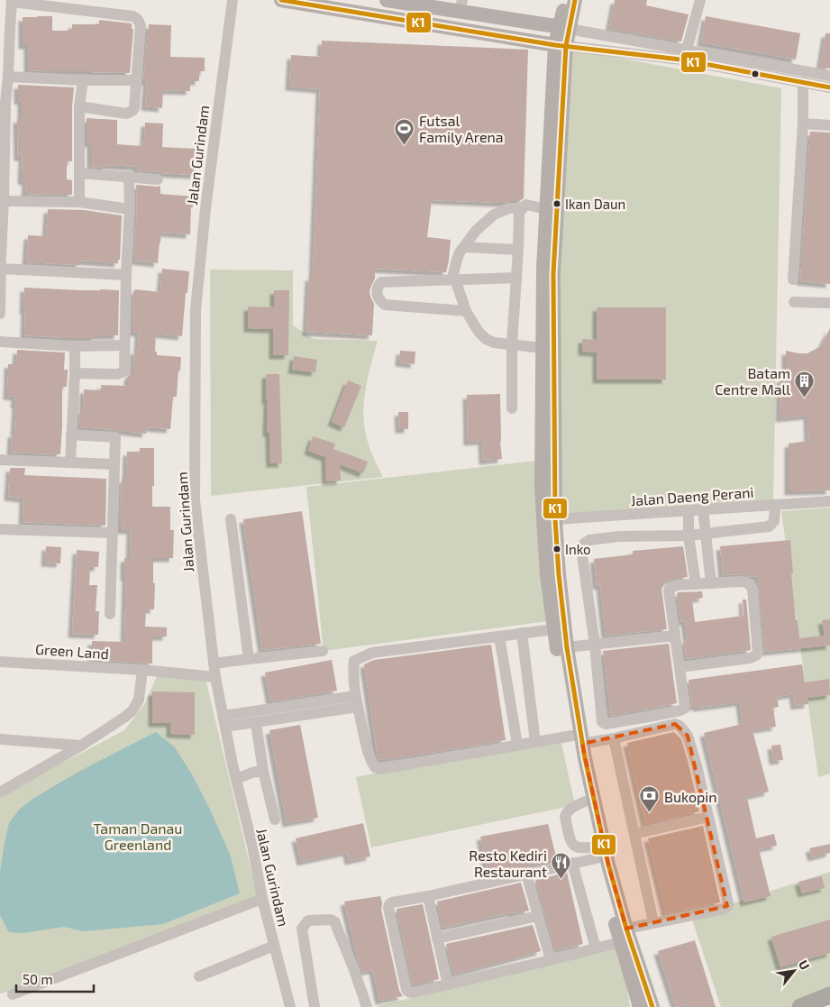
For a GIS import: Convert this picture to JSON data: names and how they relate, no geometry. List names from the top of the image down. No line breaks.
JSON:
{"streets":{"street":["Jalan Gurindam","Jalan Daeng Perani","Green Land"]},"crossings":[["Jalan Gurindam","Green Land"]],"parks":["Taman Danau Greenland"],"places":{"sports":["Futsal Family Arena"],"other":["Ikan Daun","Inko"],"building":["Batam Centre Mall"],"bank":["Bukopin"],"restaurant":["Resto Kediri Restaurant"]},"lines":["transit line K1"],"scale_bar":"50 m","north":"top right"}
